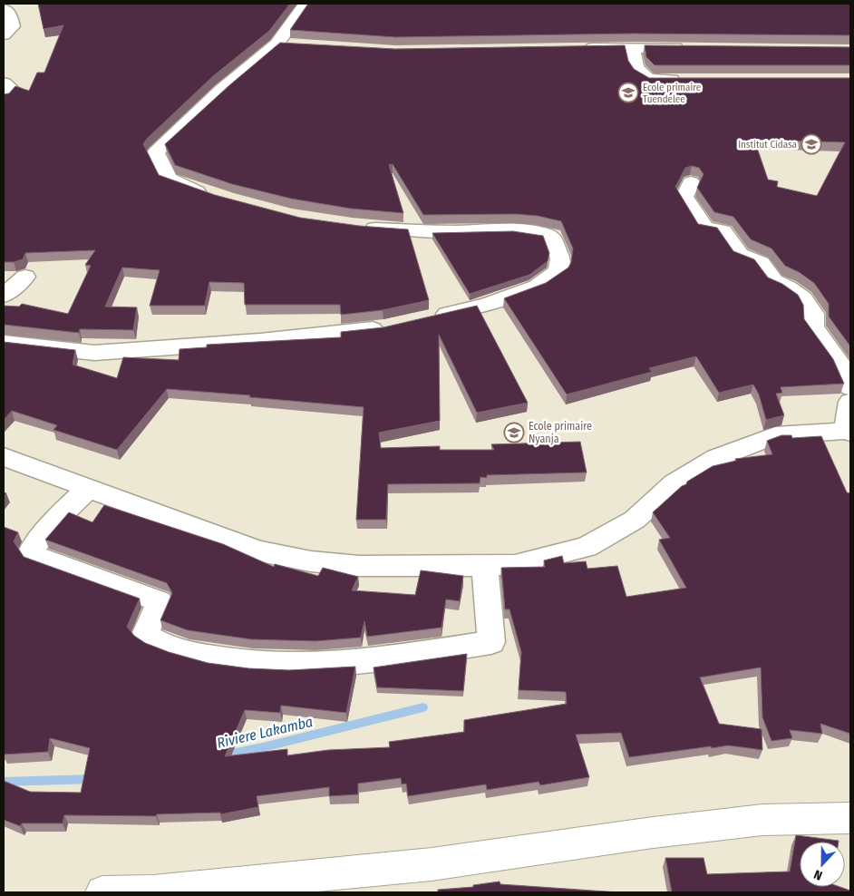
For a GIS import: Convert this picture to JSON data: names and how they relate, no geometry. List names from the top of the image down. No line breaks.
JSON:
{"water":["Riviere Lakamba"],"places":{"school or university":["Ecole primaire Tuendelee","Institut Cidasa","Ecole primaire Nyanja"]},"north":"bottom"}
